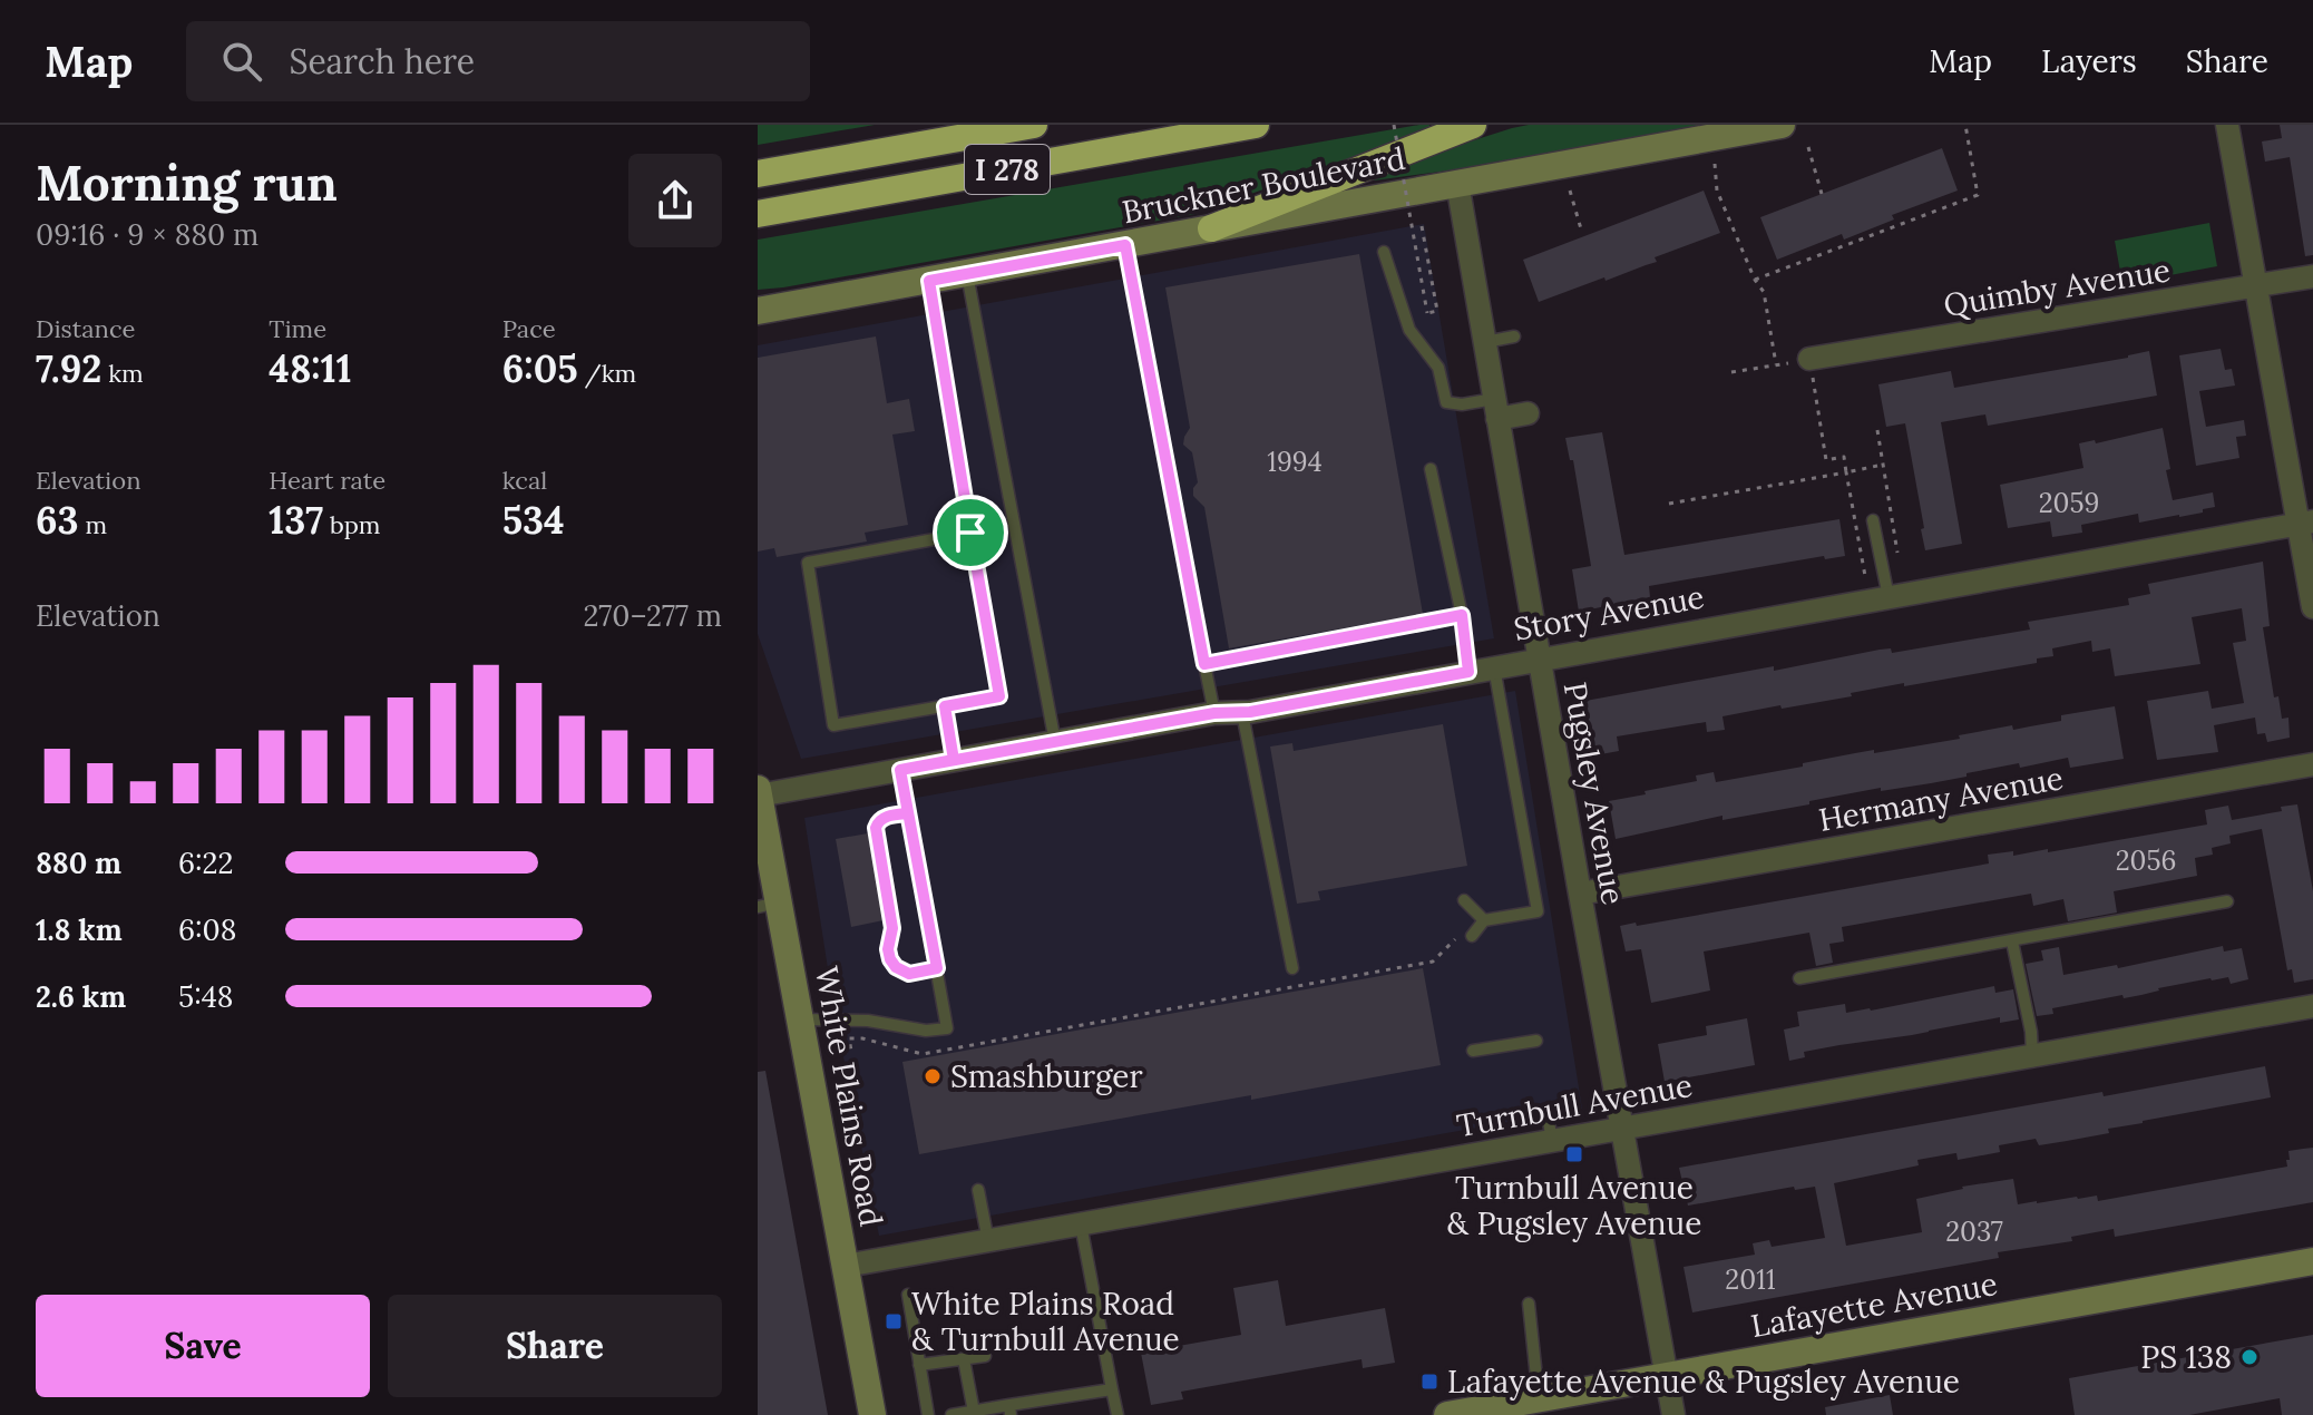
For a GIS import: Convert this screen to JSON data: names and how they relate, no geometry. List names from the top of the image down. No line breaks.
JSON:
{"streets":{"highway":["I 278"],"main road":["Bruckner Boulevard","White Plains Road","Lafayette Avenue"],"street":["Quimby Avenue","Story Avenue","Pugsley Avenue","Hermany Avenue","Turnbull Avenue"]},"crossings":[["Bruckner Boulevard","Pugsley Avenue"],["Story Avenue","Pugsley Avenue"],["Story Avenue","White Plains Road"],["Pugsley Avenue","Hermany Avenue"],["Pugsley Avenue","Turnbull Avenue"],["Pugsley Avenue","Lafayette Avenue"],["White Plains Road","Turnbull Avenue"]],"places":{"other":["Smashburger","PS 138"],"transit":["Turnbull Avenue & Pugsley Avenue","White Plains Road & Turnbull Avenue","Lafayette Avenue & Pugsley Avenue"]},"house_numbers":["1994","2059","2056","2037","2011"],"page":{"header":"Map","search":"Search here","nav":["Map","Layers","Share"],"heading":["Morning run","09:16 · 9 × 880 m"],"stats":[["Distance","7.92 km"],["Time","48:11"],["Pace","6:05 /km"],["Elevation","63 m"],["Heart rate","137 bpm"],["kcal","534"]],"chart":["Elevation","270–277 m"],"list":[{"name":"880 m","note":"6:22"},{"name":"1.8 km","note":"6:08"},{"name":"2.6 km","note":"5:48"}],"buttons":["Save","Share"]}}
